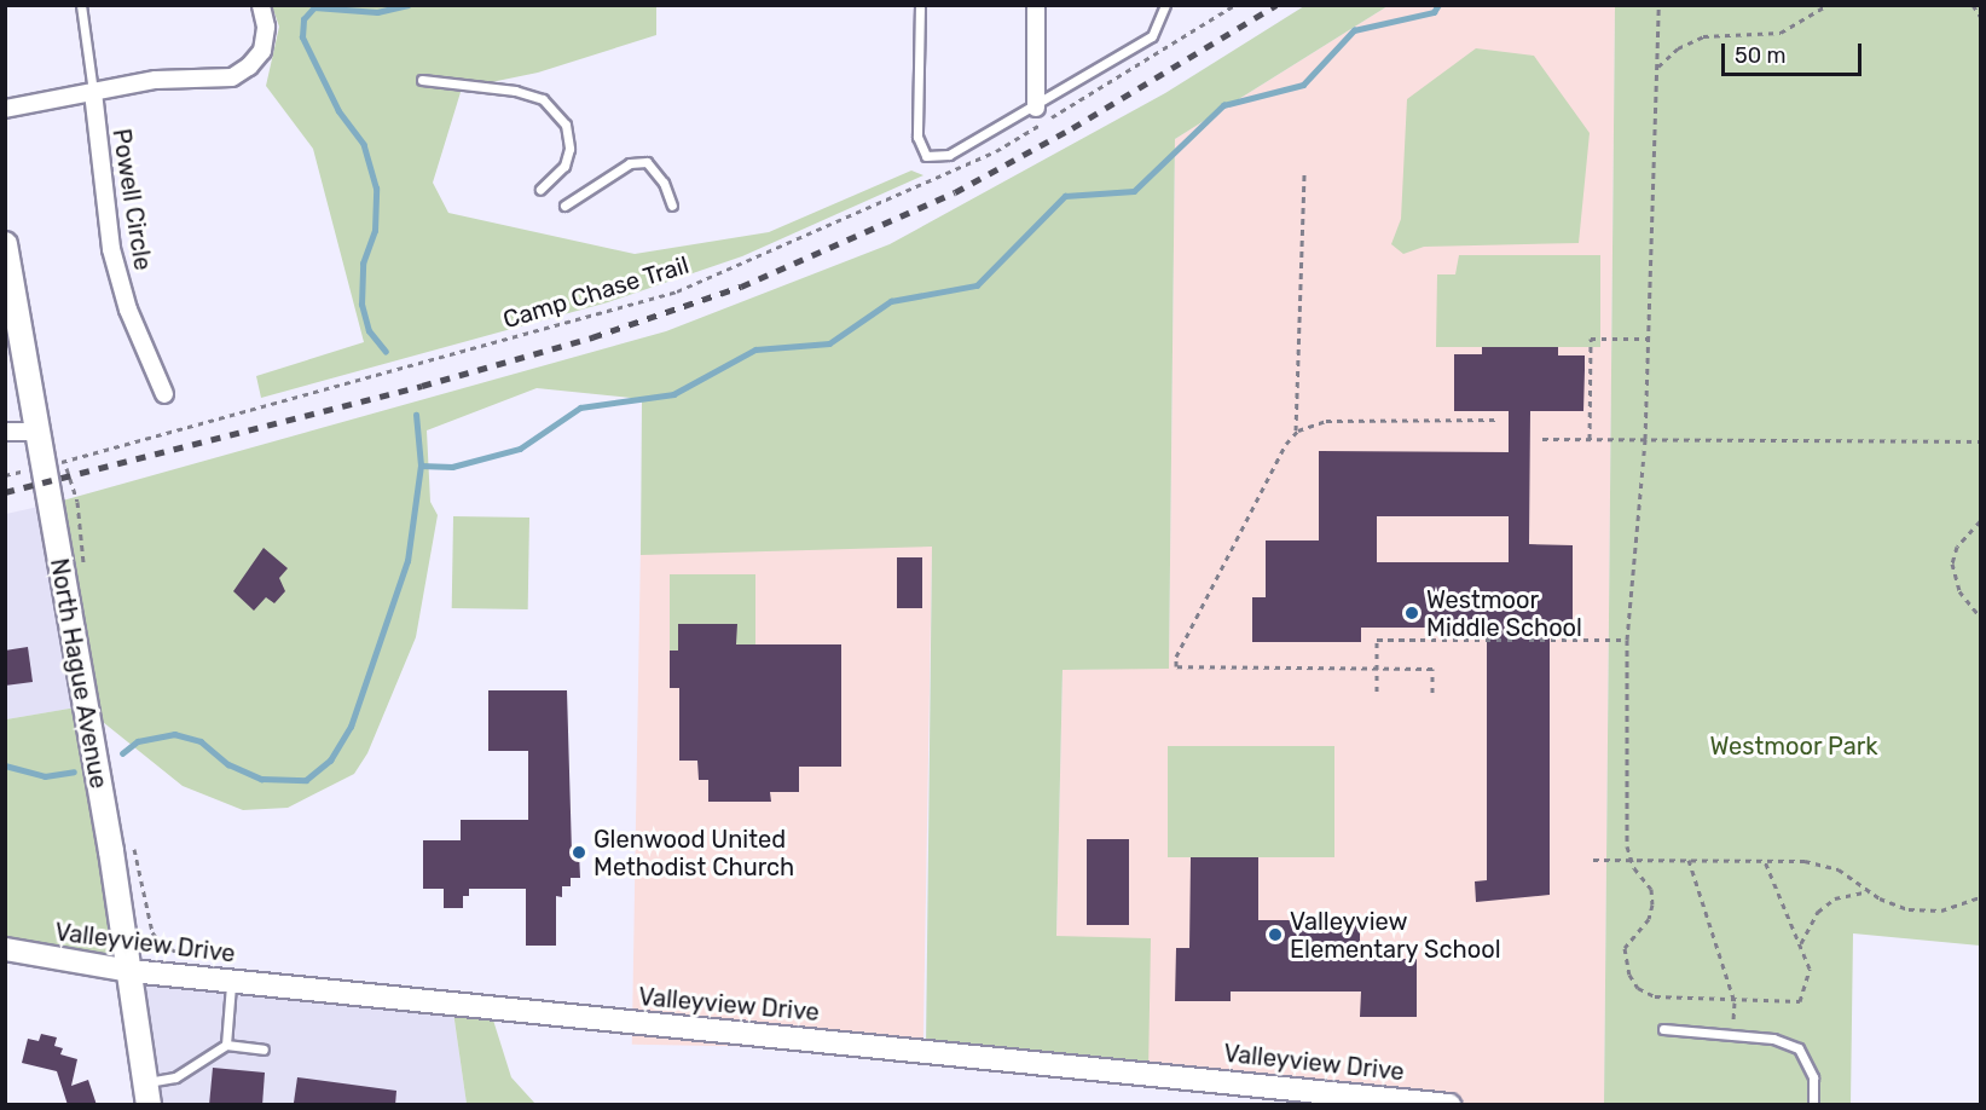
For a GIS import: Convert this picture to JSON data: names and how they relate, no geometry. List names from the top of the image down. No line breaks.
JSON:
{"streets":{"main road":["North Hague Avenue"],"street":["Powell Circle","Valleyview Drive"],"path":["Camp Chase Trail"]},"crossings":[["Camp Chase Trail","North Hague Avenue"],["North Hague Avenue","Valleyview Drive"]],"parks":["Westmoor Park"],"places":["Westmoor Middle School","Glenwood United Methodist Church","Valleyview Elementary School"],"scale_bar":"50 m"}
